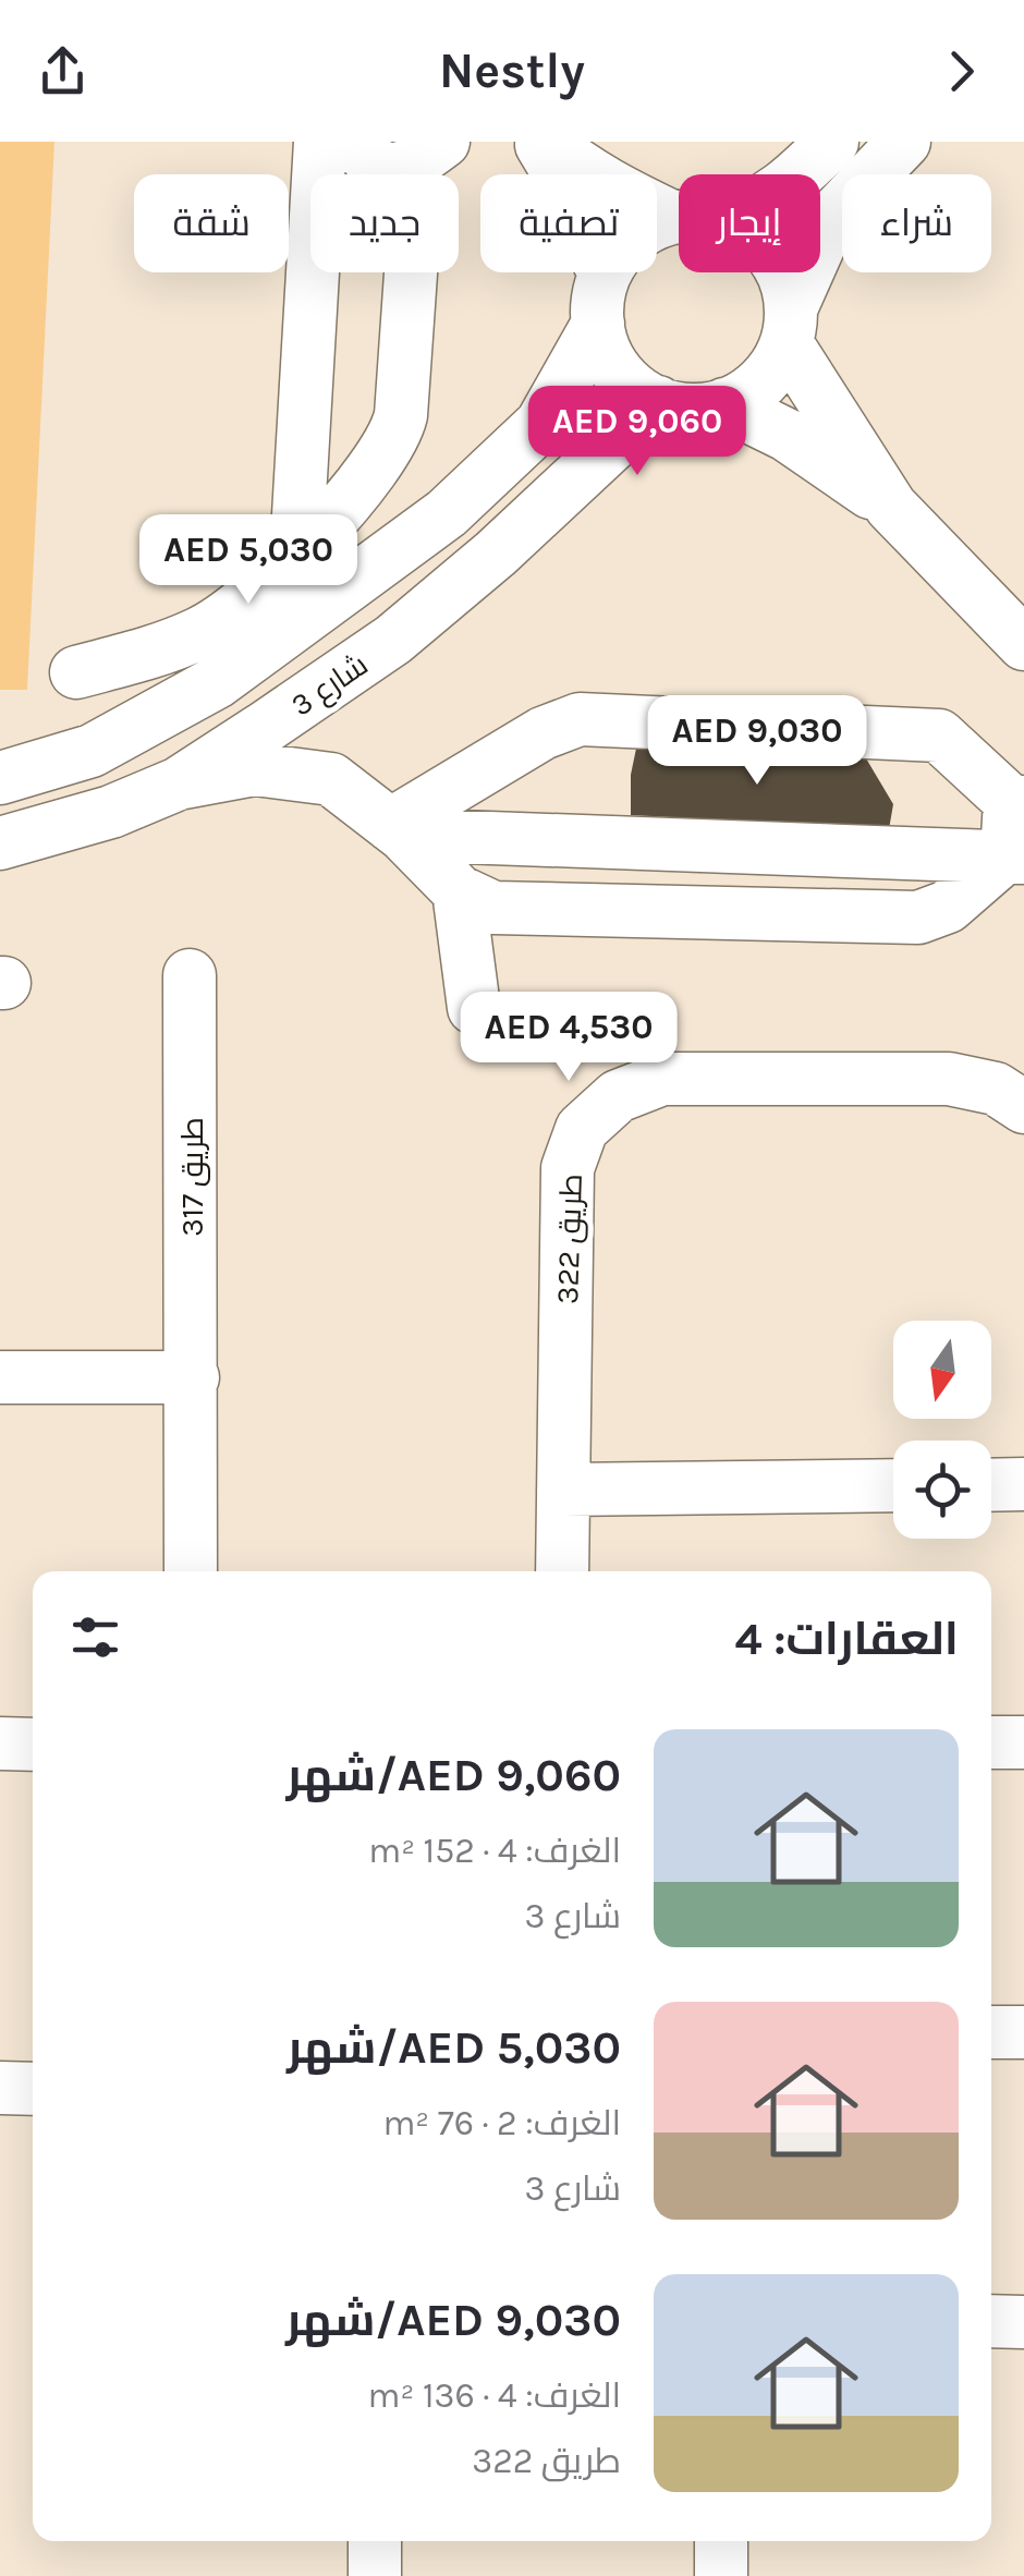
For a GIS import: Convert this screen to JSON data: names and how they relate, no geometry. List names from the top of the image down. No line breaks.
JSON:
{"streets":{"street":["شارع 3","طريق 317","طريق 322"]},"north":"bottom","page":{"header":"Nestly","chip":["شراء","إيجار","تصفية","جديد","شقة"],"price":["AED 9,060","AED 5,030","AED 9,030","AED 4,530"],"heading":"العقارات: 4","list":[{"name":"AED 9,060/شهر","note":"الغرف: 4 · 152 m² · شارع 3"},{"name":"AED 5,030/شهر","note":"الغرف: 2 · 76 m² · شارع 3"},{"name":"AED 9,030/شهر","note":"الغرف: 4 · 136 m² · طريق 322"}]}}
